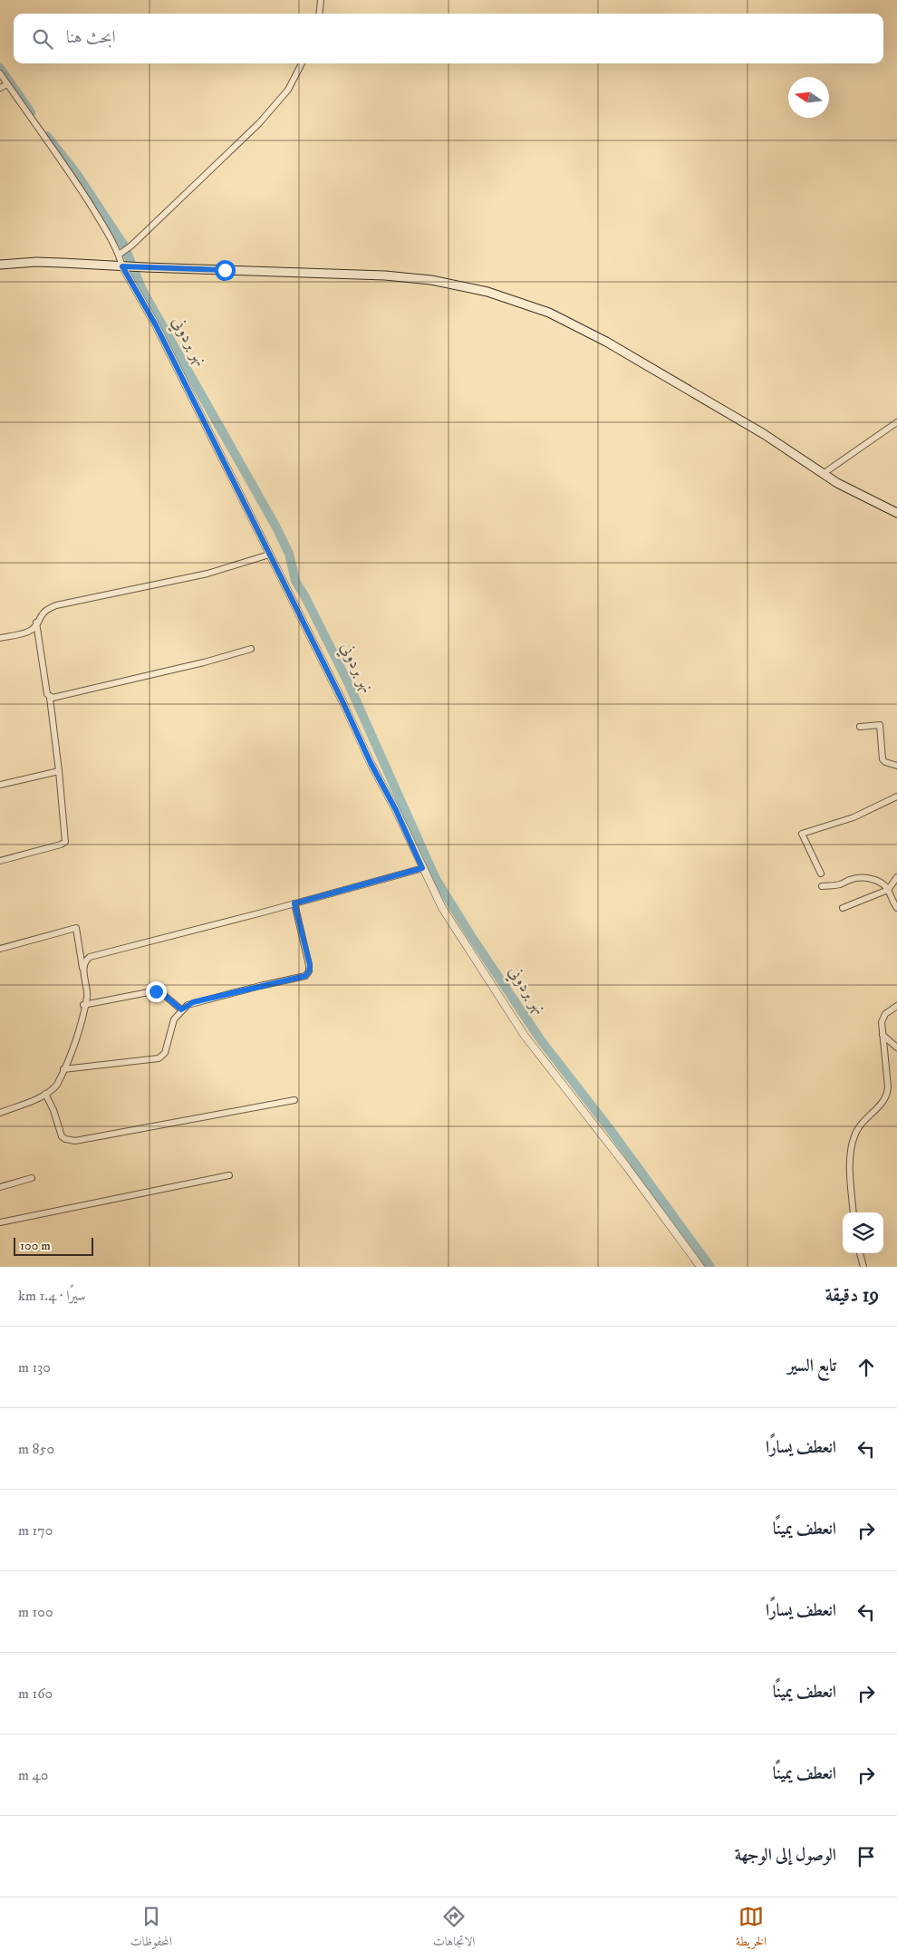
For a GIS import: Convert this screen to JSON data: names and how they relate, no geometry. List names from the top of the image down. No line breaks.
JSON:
{"water":["نهر بردوني"],"scale_bar":"100 m","north":"left","page":{"search":"ابحث هنا","scale":"100 m","heading":["19 دقيقة","سيرًا · 1.4 km"],"list":[["تابع السير","130 m"],["انعطف يسارًا","850 m"],["انعطف يمينًا","170 m"],["انعطف يسارًا","100 m"],["انعطف يمينًا","160 m"],["انعطف يمينًا","40 m"],"الوصول إلى الوجهة"],"nav":["الخريطة","الاتجاهات","المحفوظات"]}}
